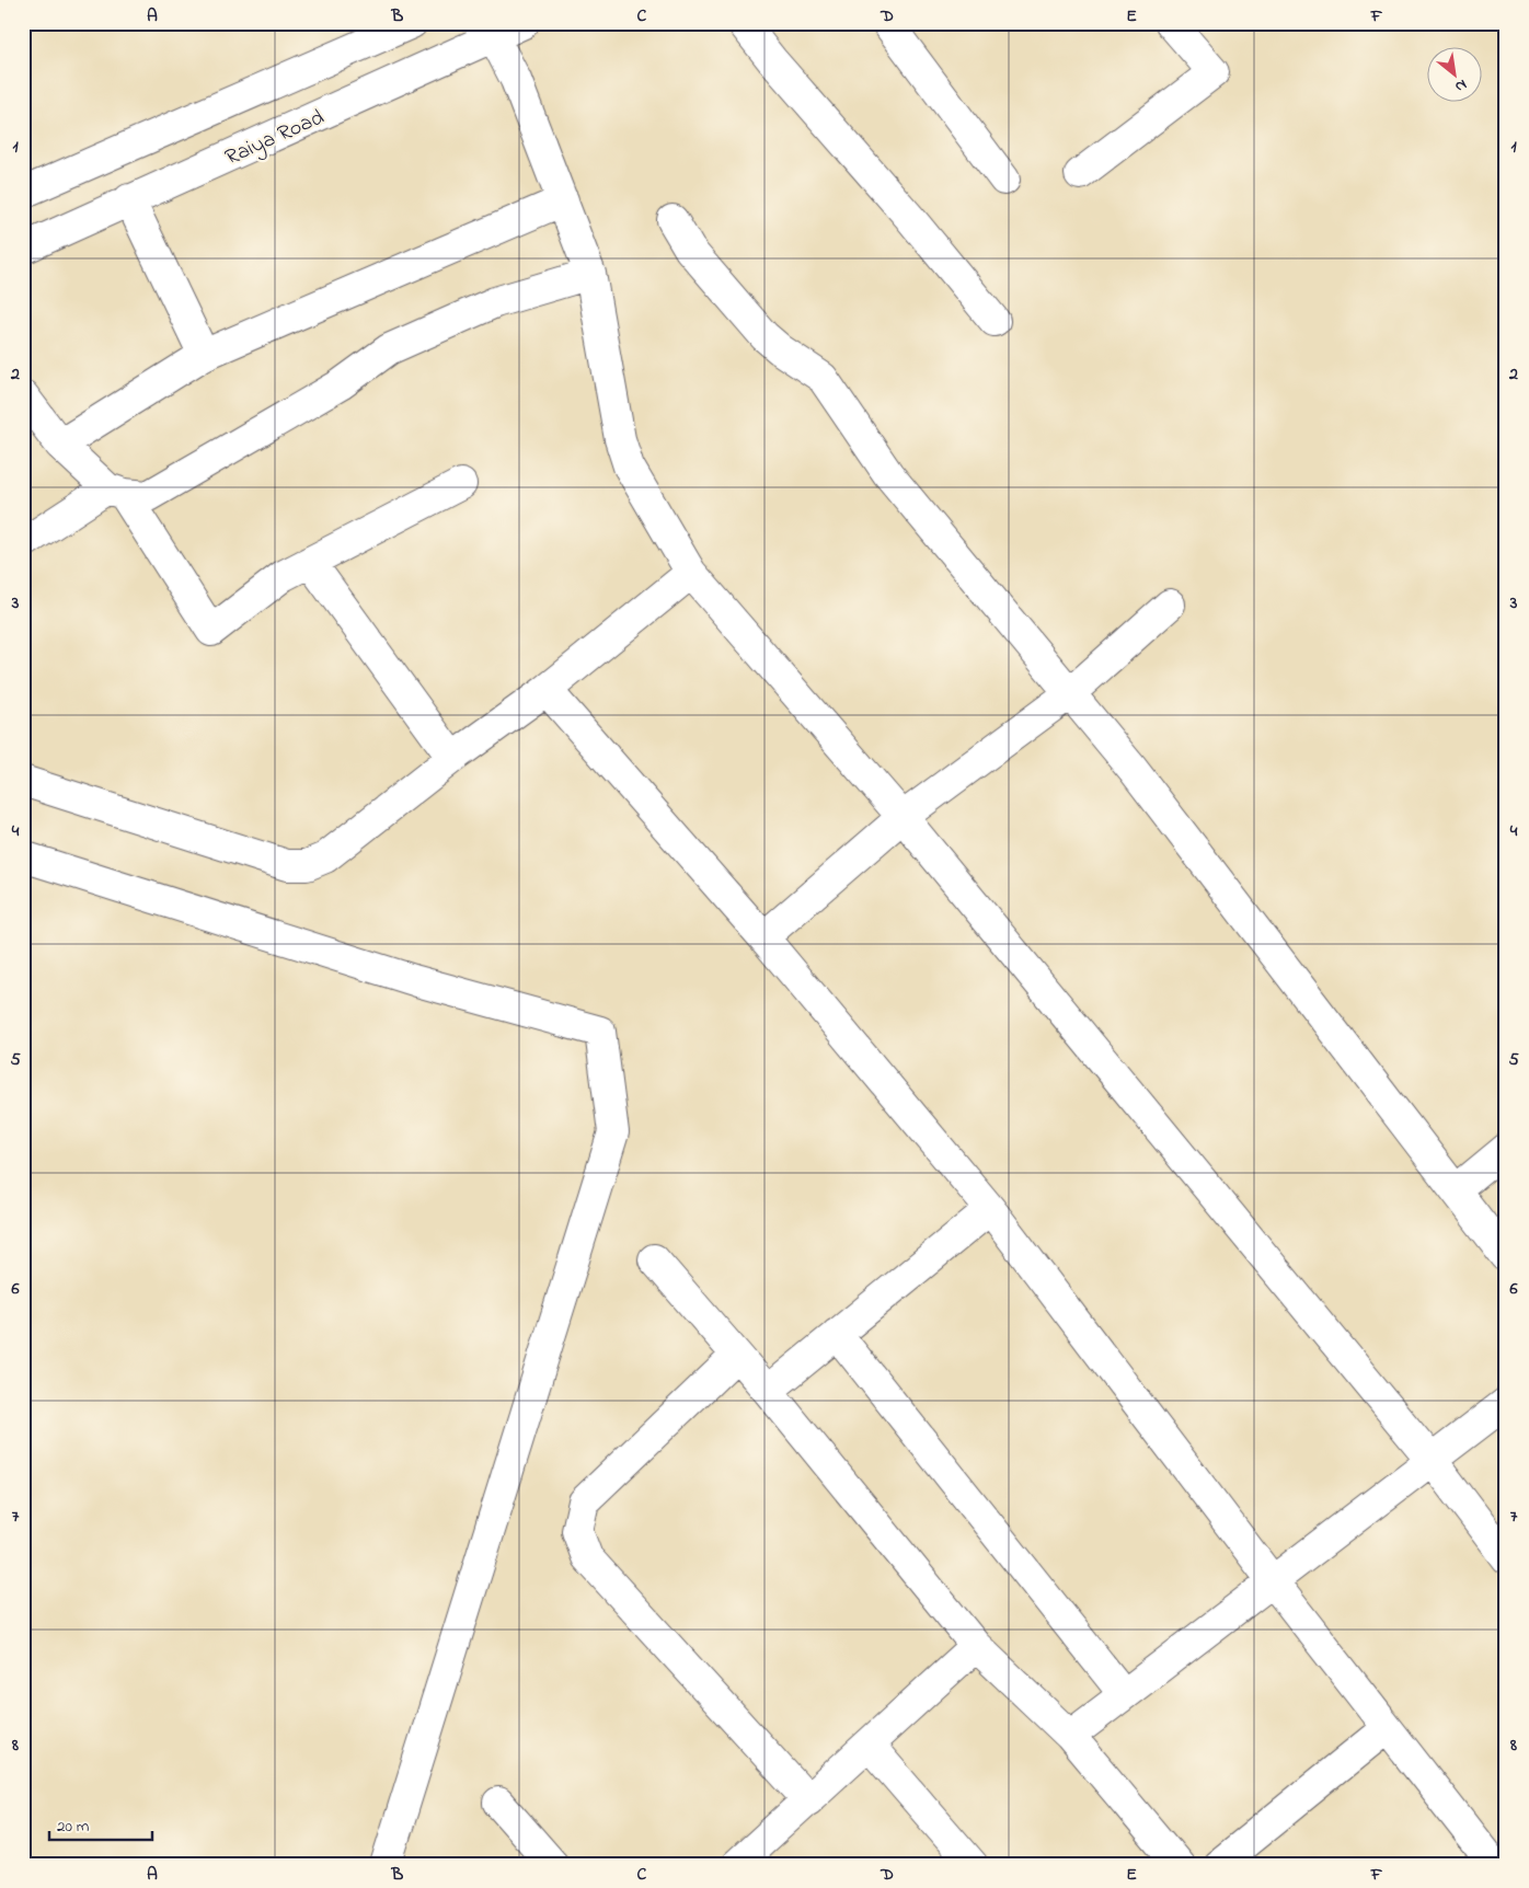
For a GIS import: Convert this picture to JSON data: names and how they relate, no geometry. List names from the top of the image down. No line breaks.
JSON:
{"streets":{"street":["Raiya Road"]},"scale_bar":"20 m","north":"bottom right","grid":{"columns":["A","B","C","D","E","F"],"rows":["1","2","3","4","5","6","7","8"]}}
